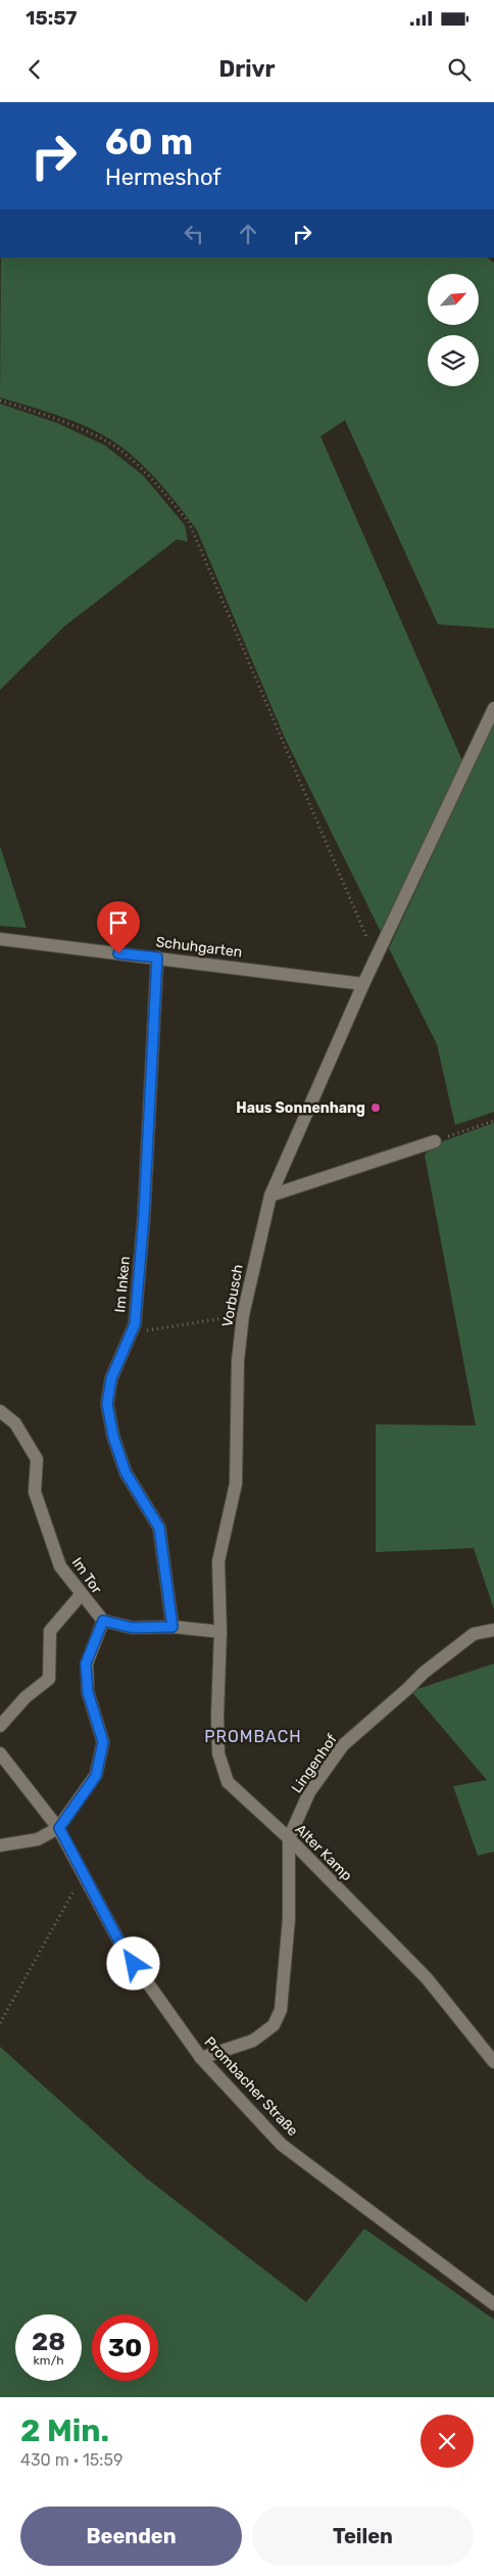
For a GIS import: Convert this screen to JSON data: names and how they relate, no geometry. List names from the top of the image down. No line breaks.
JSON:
{"streets":{"street":["Schuhgarten","Im Inken","Vorbusch","Im Tor","Lingenhof","Alter Kamp","Prombacher Straße"]},"crossings":[["Schuhgarten","Im Inken"],["Schuhgarten","Vorbusch"],["Vorbusch","Alter Kamp"],["Lingenhof","Alter Kamp"],["Lingenhof","Prombacher Straße"]],"districts":["PROMBACH"],"places":["Haus Sonnenhang"],"north":"top right","page":{"status":"15:57","header":"Drivr","turn":["60 m","Hermeshof"],"speed":"28 km/h","limit":"30","heading":["2 Min.","430 m · 15:59"],"buttons":["Beenden","Teilen"]}}
